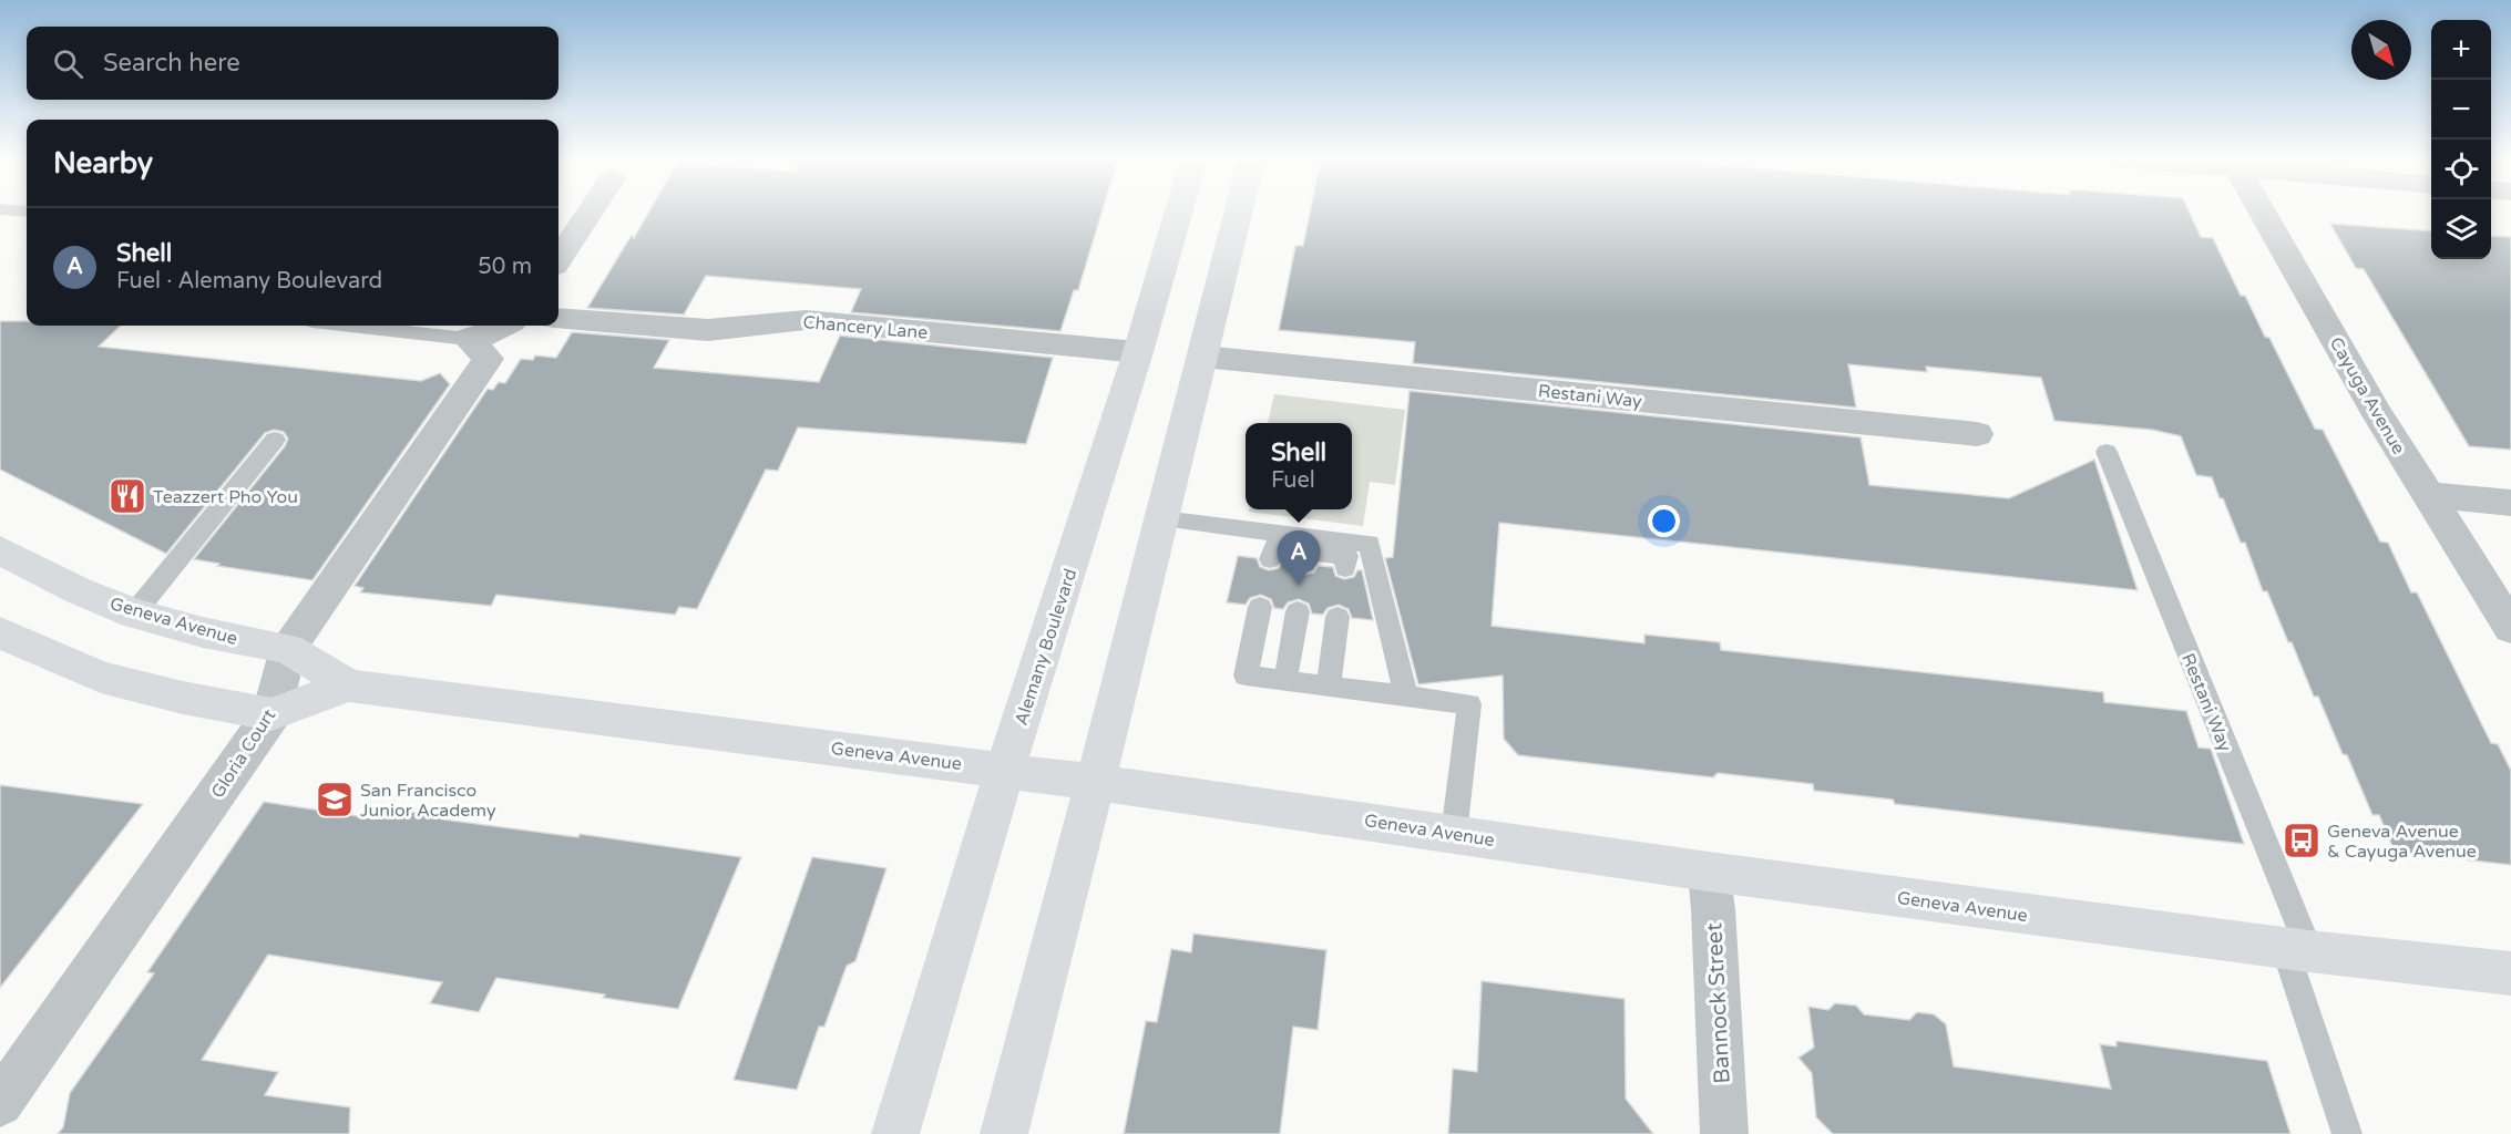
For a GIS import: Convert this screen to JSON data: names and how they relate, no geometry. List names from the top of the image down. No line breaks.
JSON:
{"streets":{"main road":["Geneva Avenue","Alemany Boulevard"],"street":["Chancery Lane","Restani Way","Cayuga Avenue","Gloria Court","Bannock Street"]},"crossings":[["Chancery Lane","Alemany Boulevard"],["Restani Way","Geneva Avenue"],["Geneva Avenue","Alemany Boulevard"],["Geneva Avenue","Gloria Court"],["Geneva Avenue","Bannock Street"]],"places":{"restaurant":["Teazzert Pho You"],"school or university":["San Francisco Junior Academy"],"bus stop":["Geneva Avenue & Cayuga Avenue"]},"north":"bottom right","page":{"map_buttons":["+","−"],"search":"Search here","heading":"Nearby","list":[{"mark":"A","name":"Shell","note":"Fuel · Alemany Boulevard","value":"50 m"}],"popup":["Shell","Fuel"],"pins":"A"}}
